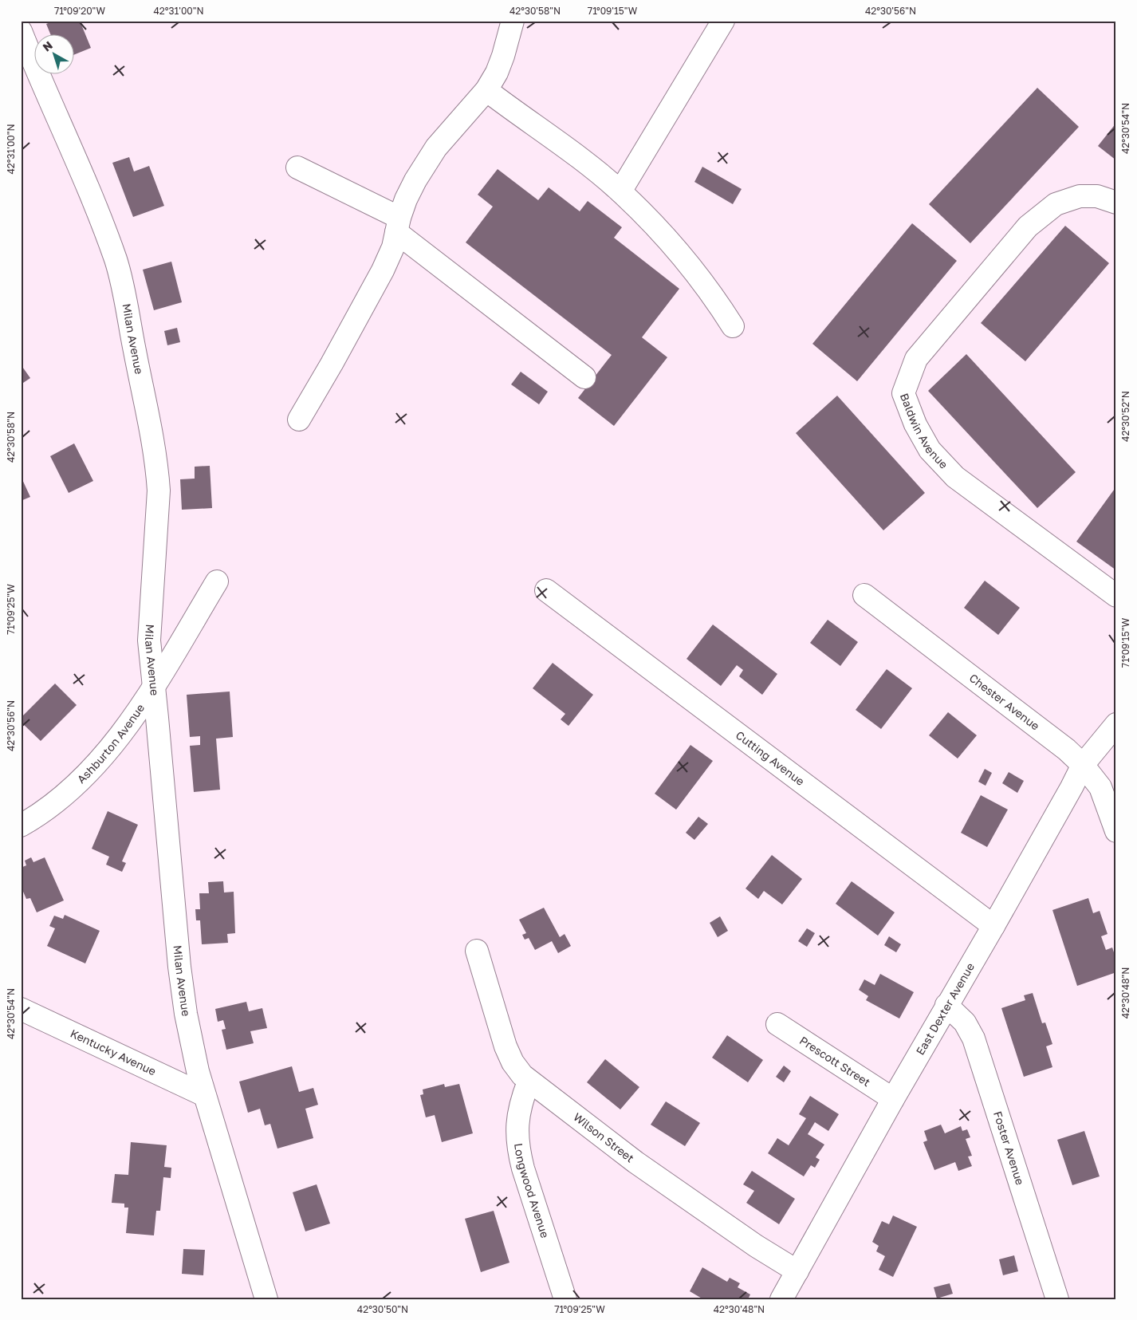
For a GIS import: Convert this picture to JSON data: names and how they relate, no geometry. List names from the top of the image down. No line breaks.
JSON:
{"streets":{"street":["Milan Avenue","Baldwin Avenue","Chester Avenue","Ashburton Avenue","Cutting Avenue","East Dexter Avenue","Kentucky Avenue","Prescott Street","Wilson Street","Foster Avenue","Longwood Avenue"]},"crossings":[["Milan Avenue","Ashburton Avenue"],["Milan Avenue","Kentucky Avenue"],["Chester Avenue","East Dexter Avenue"],["Cutting Avenue","East Dexter Avenue"],["East Dexter Avenue","Prescott Street"],["East Dexter Avenue","Wilson Street"],["East Dexter Avenue","Foster Avenue"],["Wilson Street","Longwood Avenue"]],"north":"top left","coordinates":["71°09'20\"W","42°31'00\"N","42°30'58\"N","71°09'15\"W","42°30'56\"N","42°30'54\"N","42°30'52\"N","71°09'25\"W","42°30'48\"N","42°30'50\"N"]}
